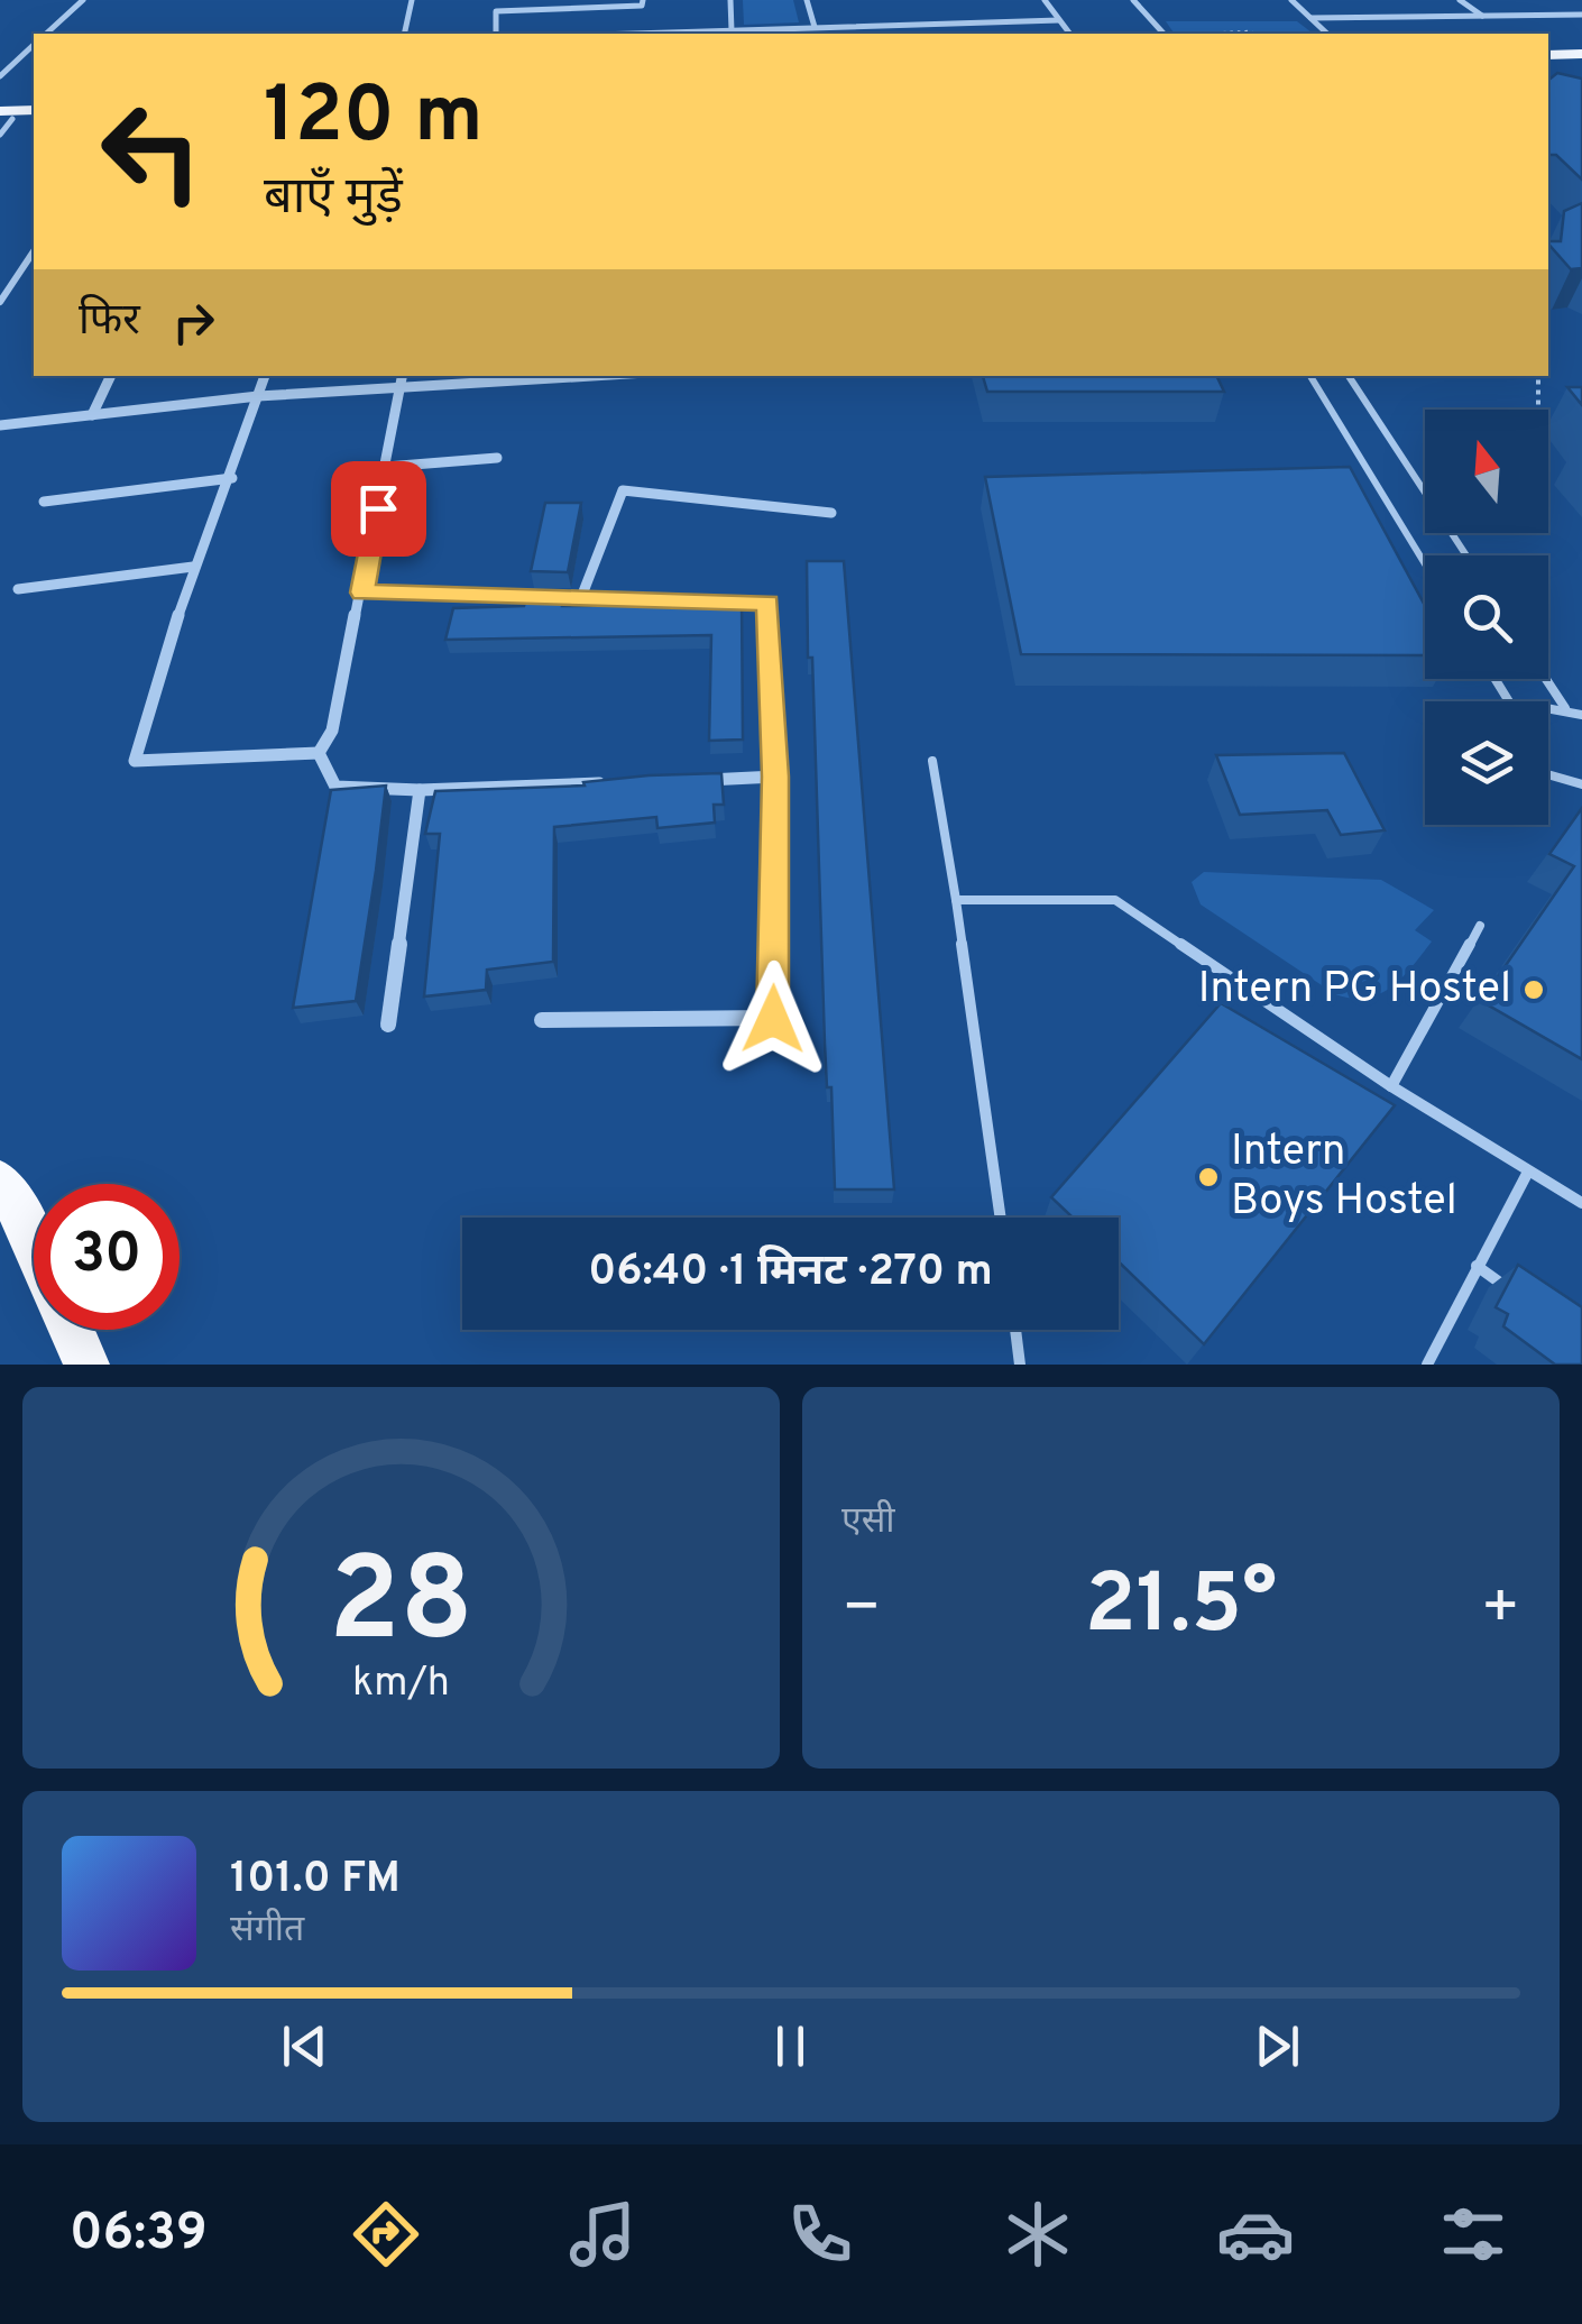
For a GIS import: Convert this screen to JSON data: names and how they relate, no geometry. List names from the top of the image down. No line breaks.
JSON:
{"places":["Intern PG Hostel","Intern Boys Hostel"],"north":"top","page":{"turn":["120 m","बाएँ मुड़ें"],"then":"फिर","limit":"30","trip":"06:40 · 1 मिनट · 270 m","tile":"एसी","heat":["−","21.5°","+"],"song":["101.0 FM","संगीत"],"tabs":"06:39","gauge":["28","km/h"]}}
